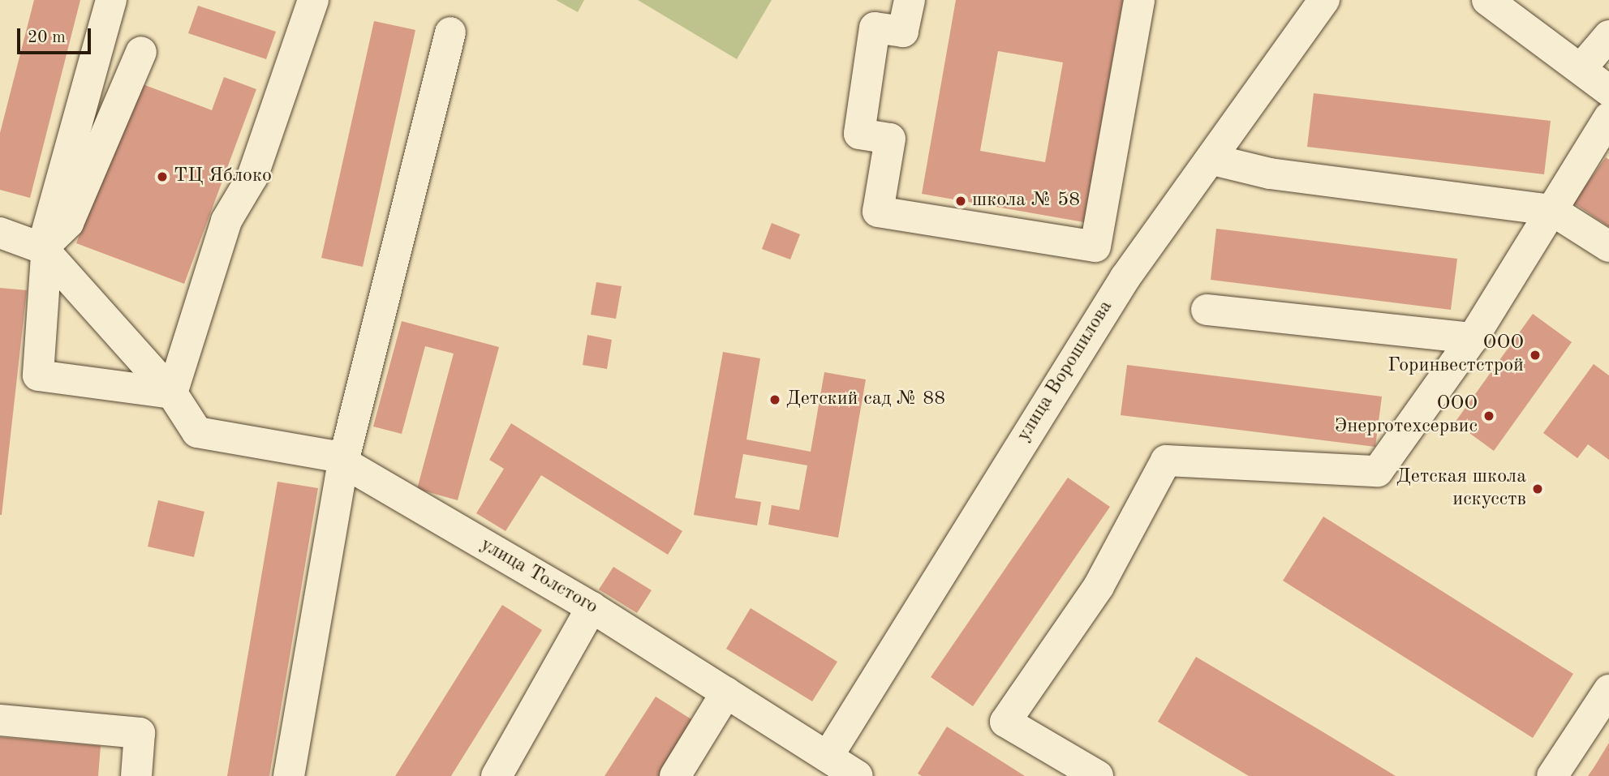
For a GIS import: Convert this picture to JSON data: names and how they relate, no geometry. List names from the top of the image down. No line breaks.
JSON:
{"streets":{"street":["улица Ворошилова","улица Толстого"]},"crossings":[["улица Ворошилова","улица Толстого"]],"places":["ТЦ Яблоко","школа № 58","ООО Горинвестстрой","Детский сад № 88","ООО Энерготехсервис","Детская школа искусств"],"scale_bar":"20 m"}
